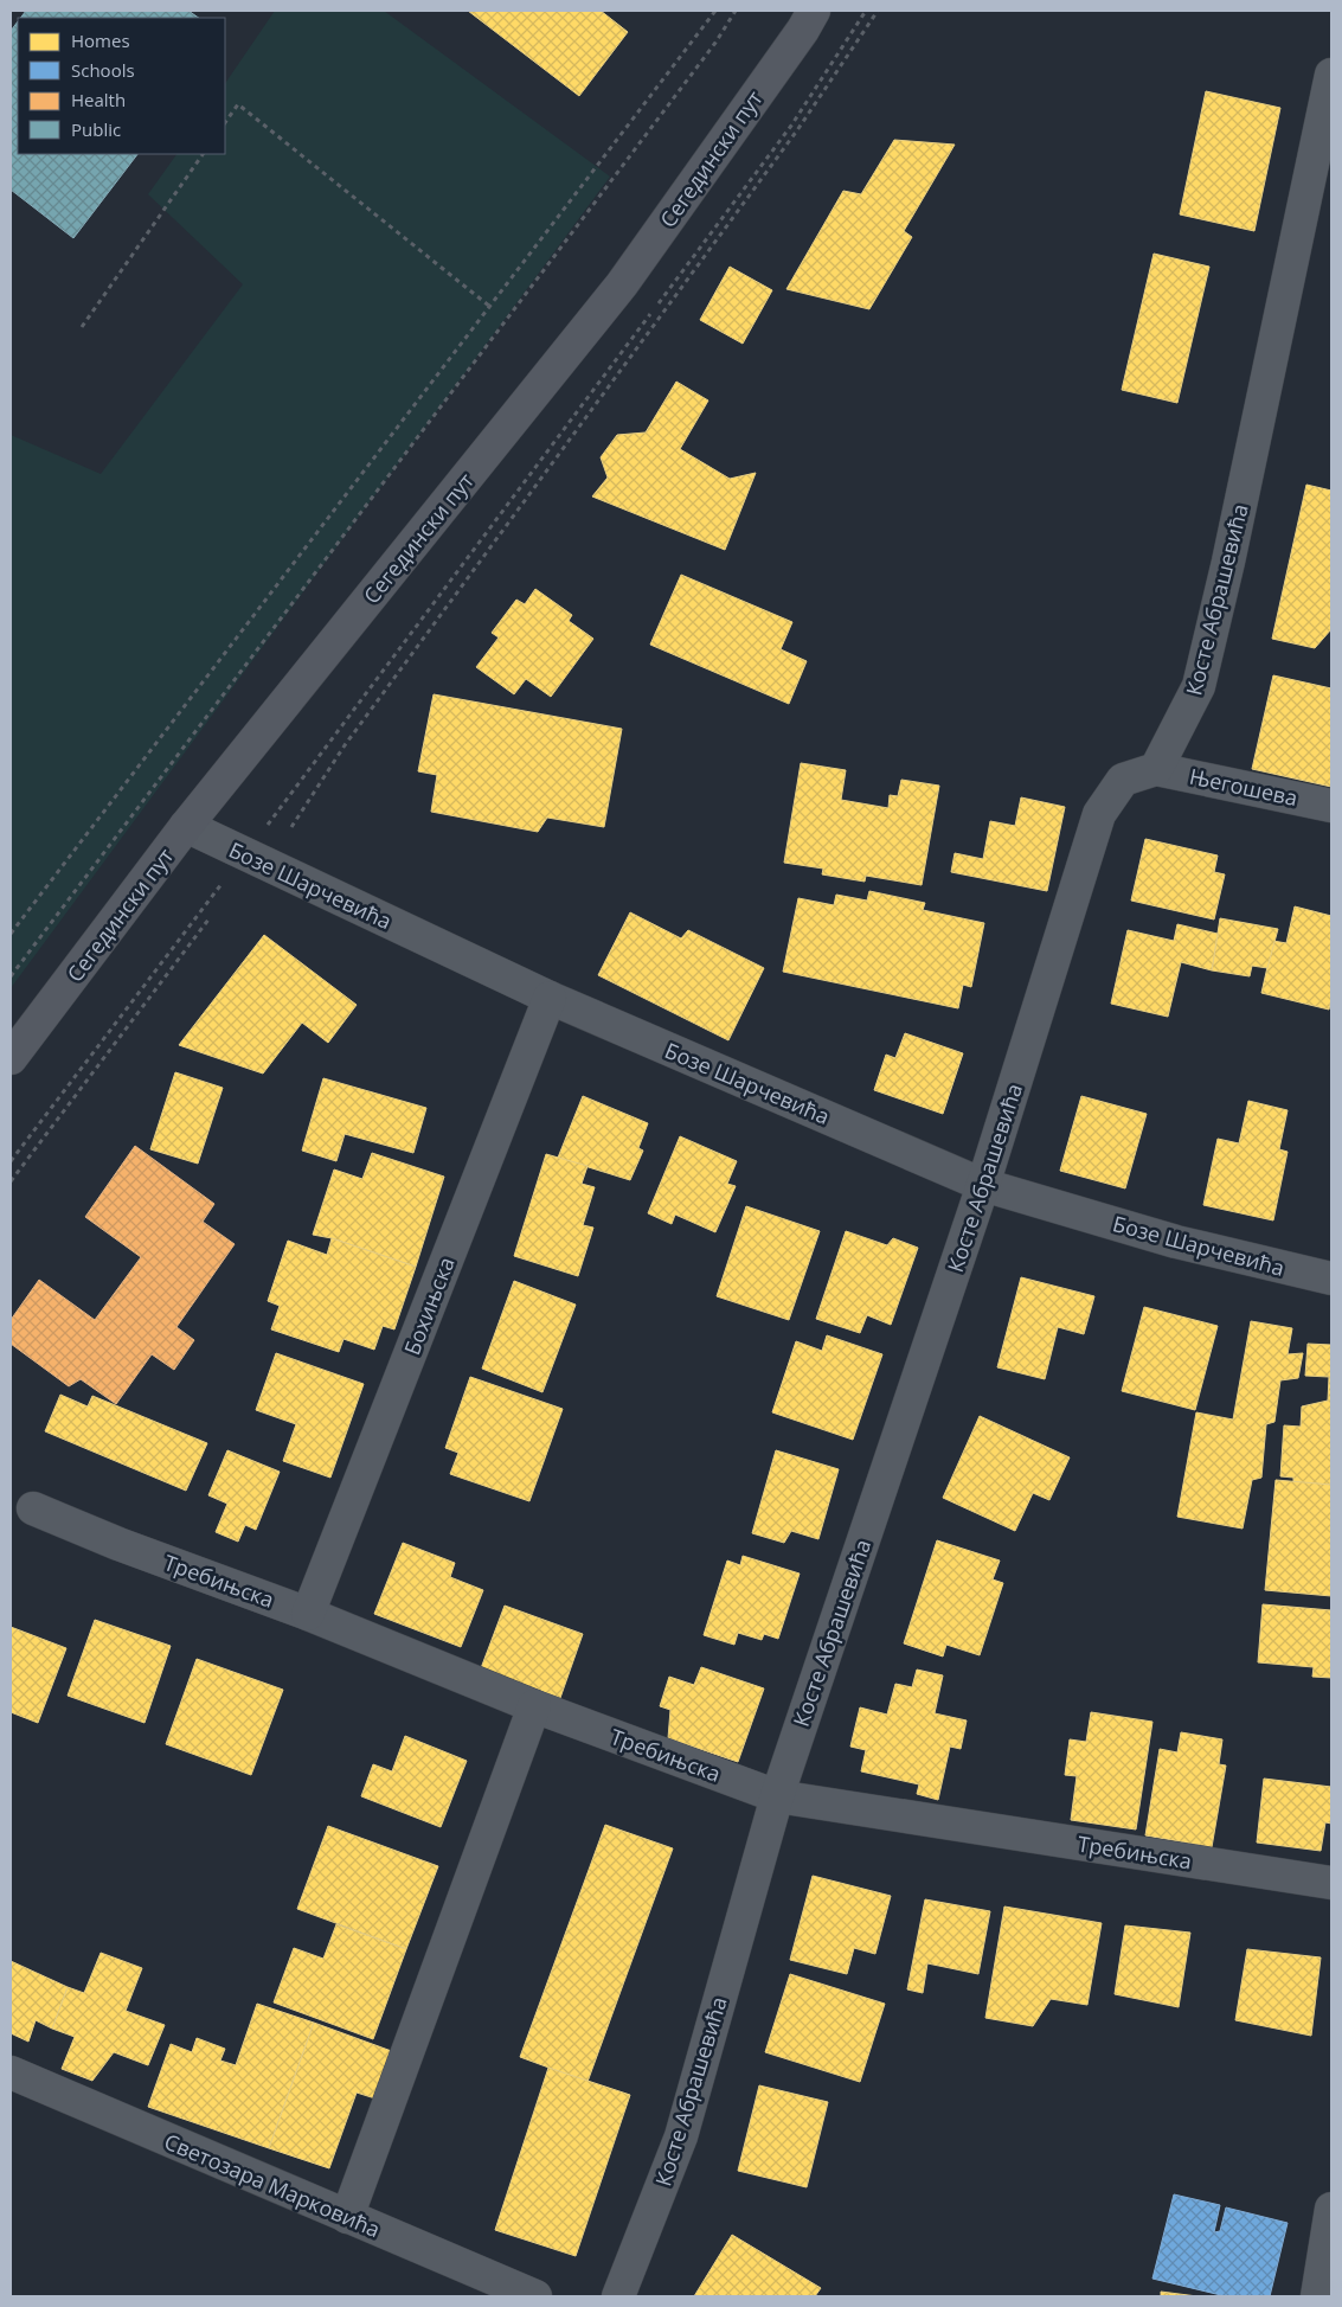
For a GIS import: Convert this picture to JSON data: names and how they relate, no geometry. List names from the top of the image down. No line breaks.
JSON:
{"streets":{"main road":["Сегедински пут"],"street":["Косте Абрашевића","Његошева","Бозе Шарчевића","Бохињска","Требињска","Светозара Марковића"]},"crossings":[["Сегедински пут","Бозе Шарчевића"],["Косте Абрашевића","Његошева"],["Косте Абрашевића","Бозе Шарчевића"],["Косте Абрашевића","Требињска"],["Бозе Шарчевића","Бохињска"],["Бохињска","Требињска"]],"legend":["Homes","Schools","Health","Public"]}
